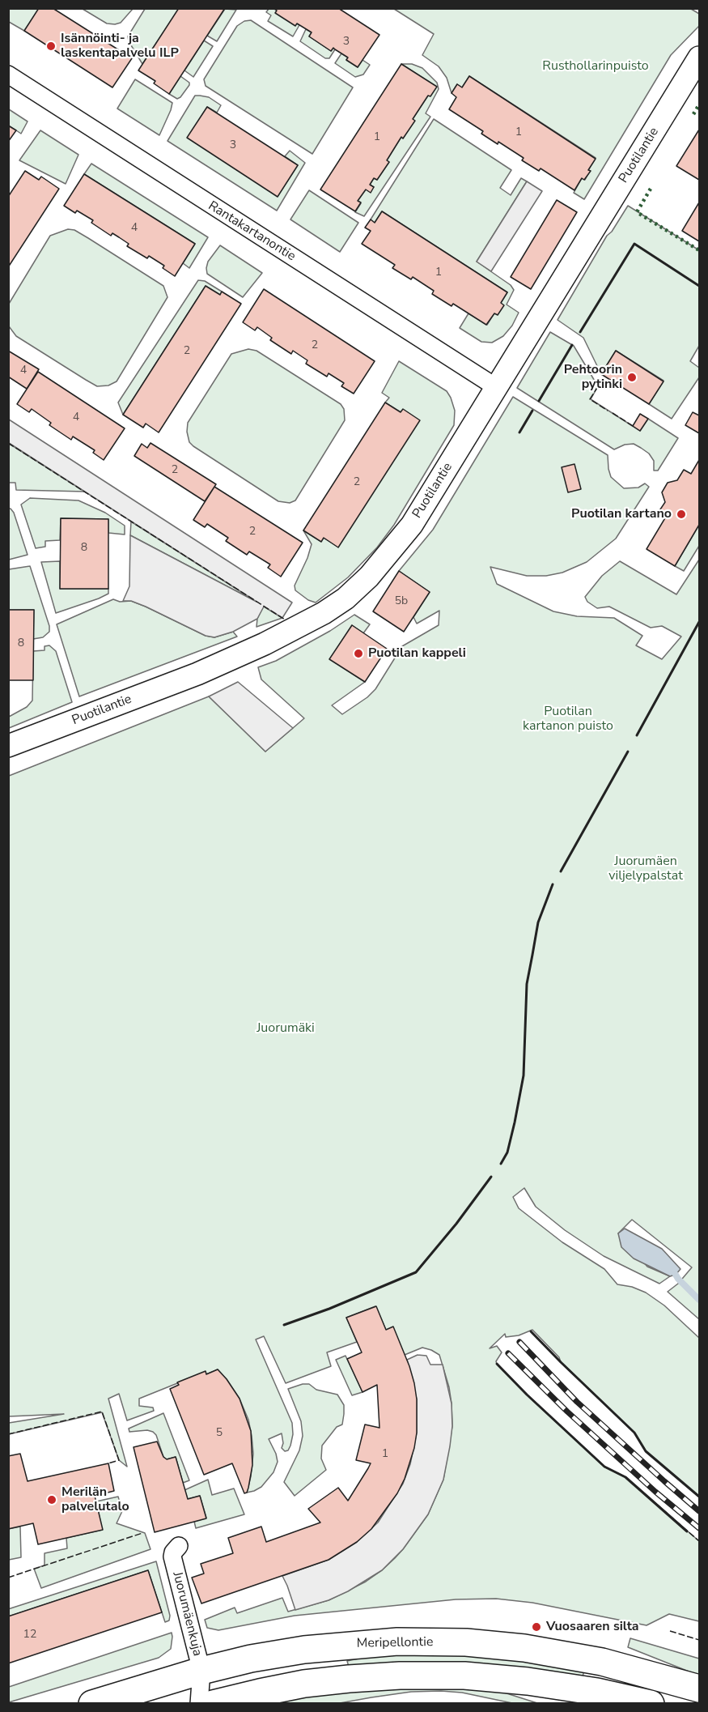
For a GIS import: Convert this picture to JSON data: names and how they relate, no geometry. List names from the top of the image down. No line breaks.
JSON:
{"streets":{"main road":["Meripellontie"],"street":["Puotilantie","Rantakartanontie","Juorumäenkuja"]},"crossings":[["Puotilantie","Rantakartanontie"],["Juorumäenkuja","Meripellontie"]],"parks":["Rusthollarinpuisto","Puotilan kartanon puisto","Juorumäen viljelypalstat","Juorumäki"],"places":["Isännöinti- ja laskentapalvelu ILP","Pehtoorin pytinki","Puotilan kartano","Puotilan kappeli","Merilän palvelutalo","Vuosaaren silta"],"house_numbers":["3","1","1","3","4","1","2","2","4","4","2","2","2","8","5b","8","5","1","12"]}
